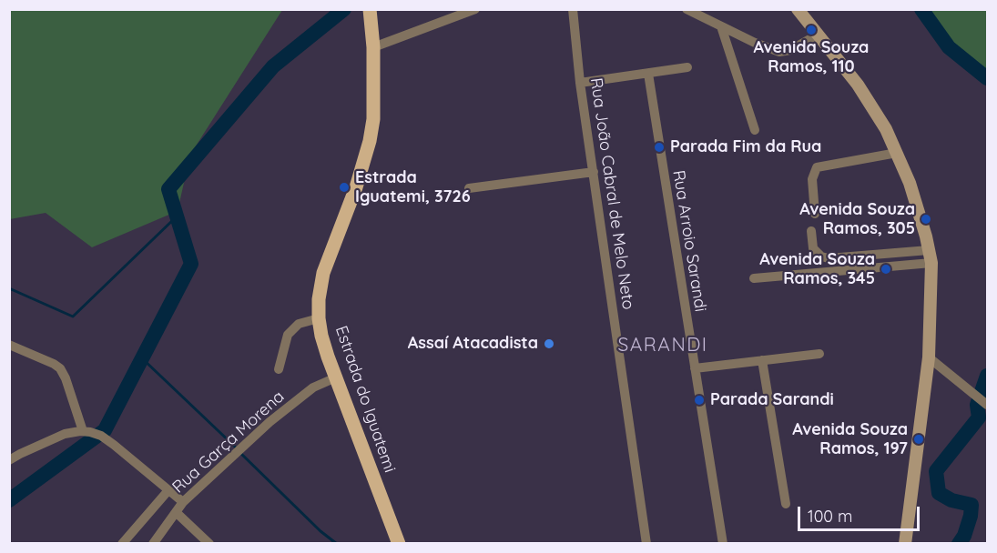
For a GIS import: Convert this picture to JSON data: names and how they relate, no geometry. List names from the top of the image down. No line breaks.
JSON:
{"streets":{"main road":["Estrada do Iguatemi"],"street":["Rua João Cabral de Melo Neto","Rua Arroio Sarandi","Rua Garça Morena"]},"crossings":[["Estrada do Iguatemi","Rua Garça Morena"]],"districts":["SARANDI"],"places":["Avenida Souza Ramos, 110","Parada Fim da Rua","Estrada Iguatemi, 3726","Avenida Souza Ramos, 305","Avenida Souza Ramos, 345","Assaí Atacadista","Parada Sarandi","Avenida Souza Ramos, 197"],"scale_bar":"100 m"}
